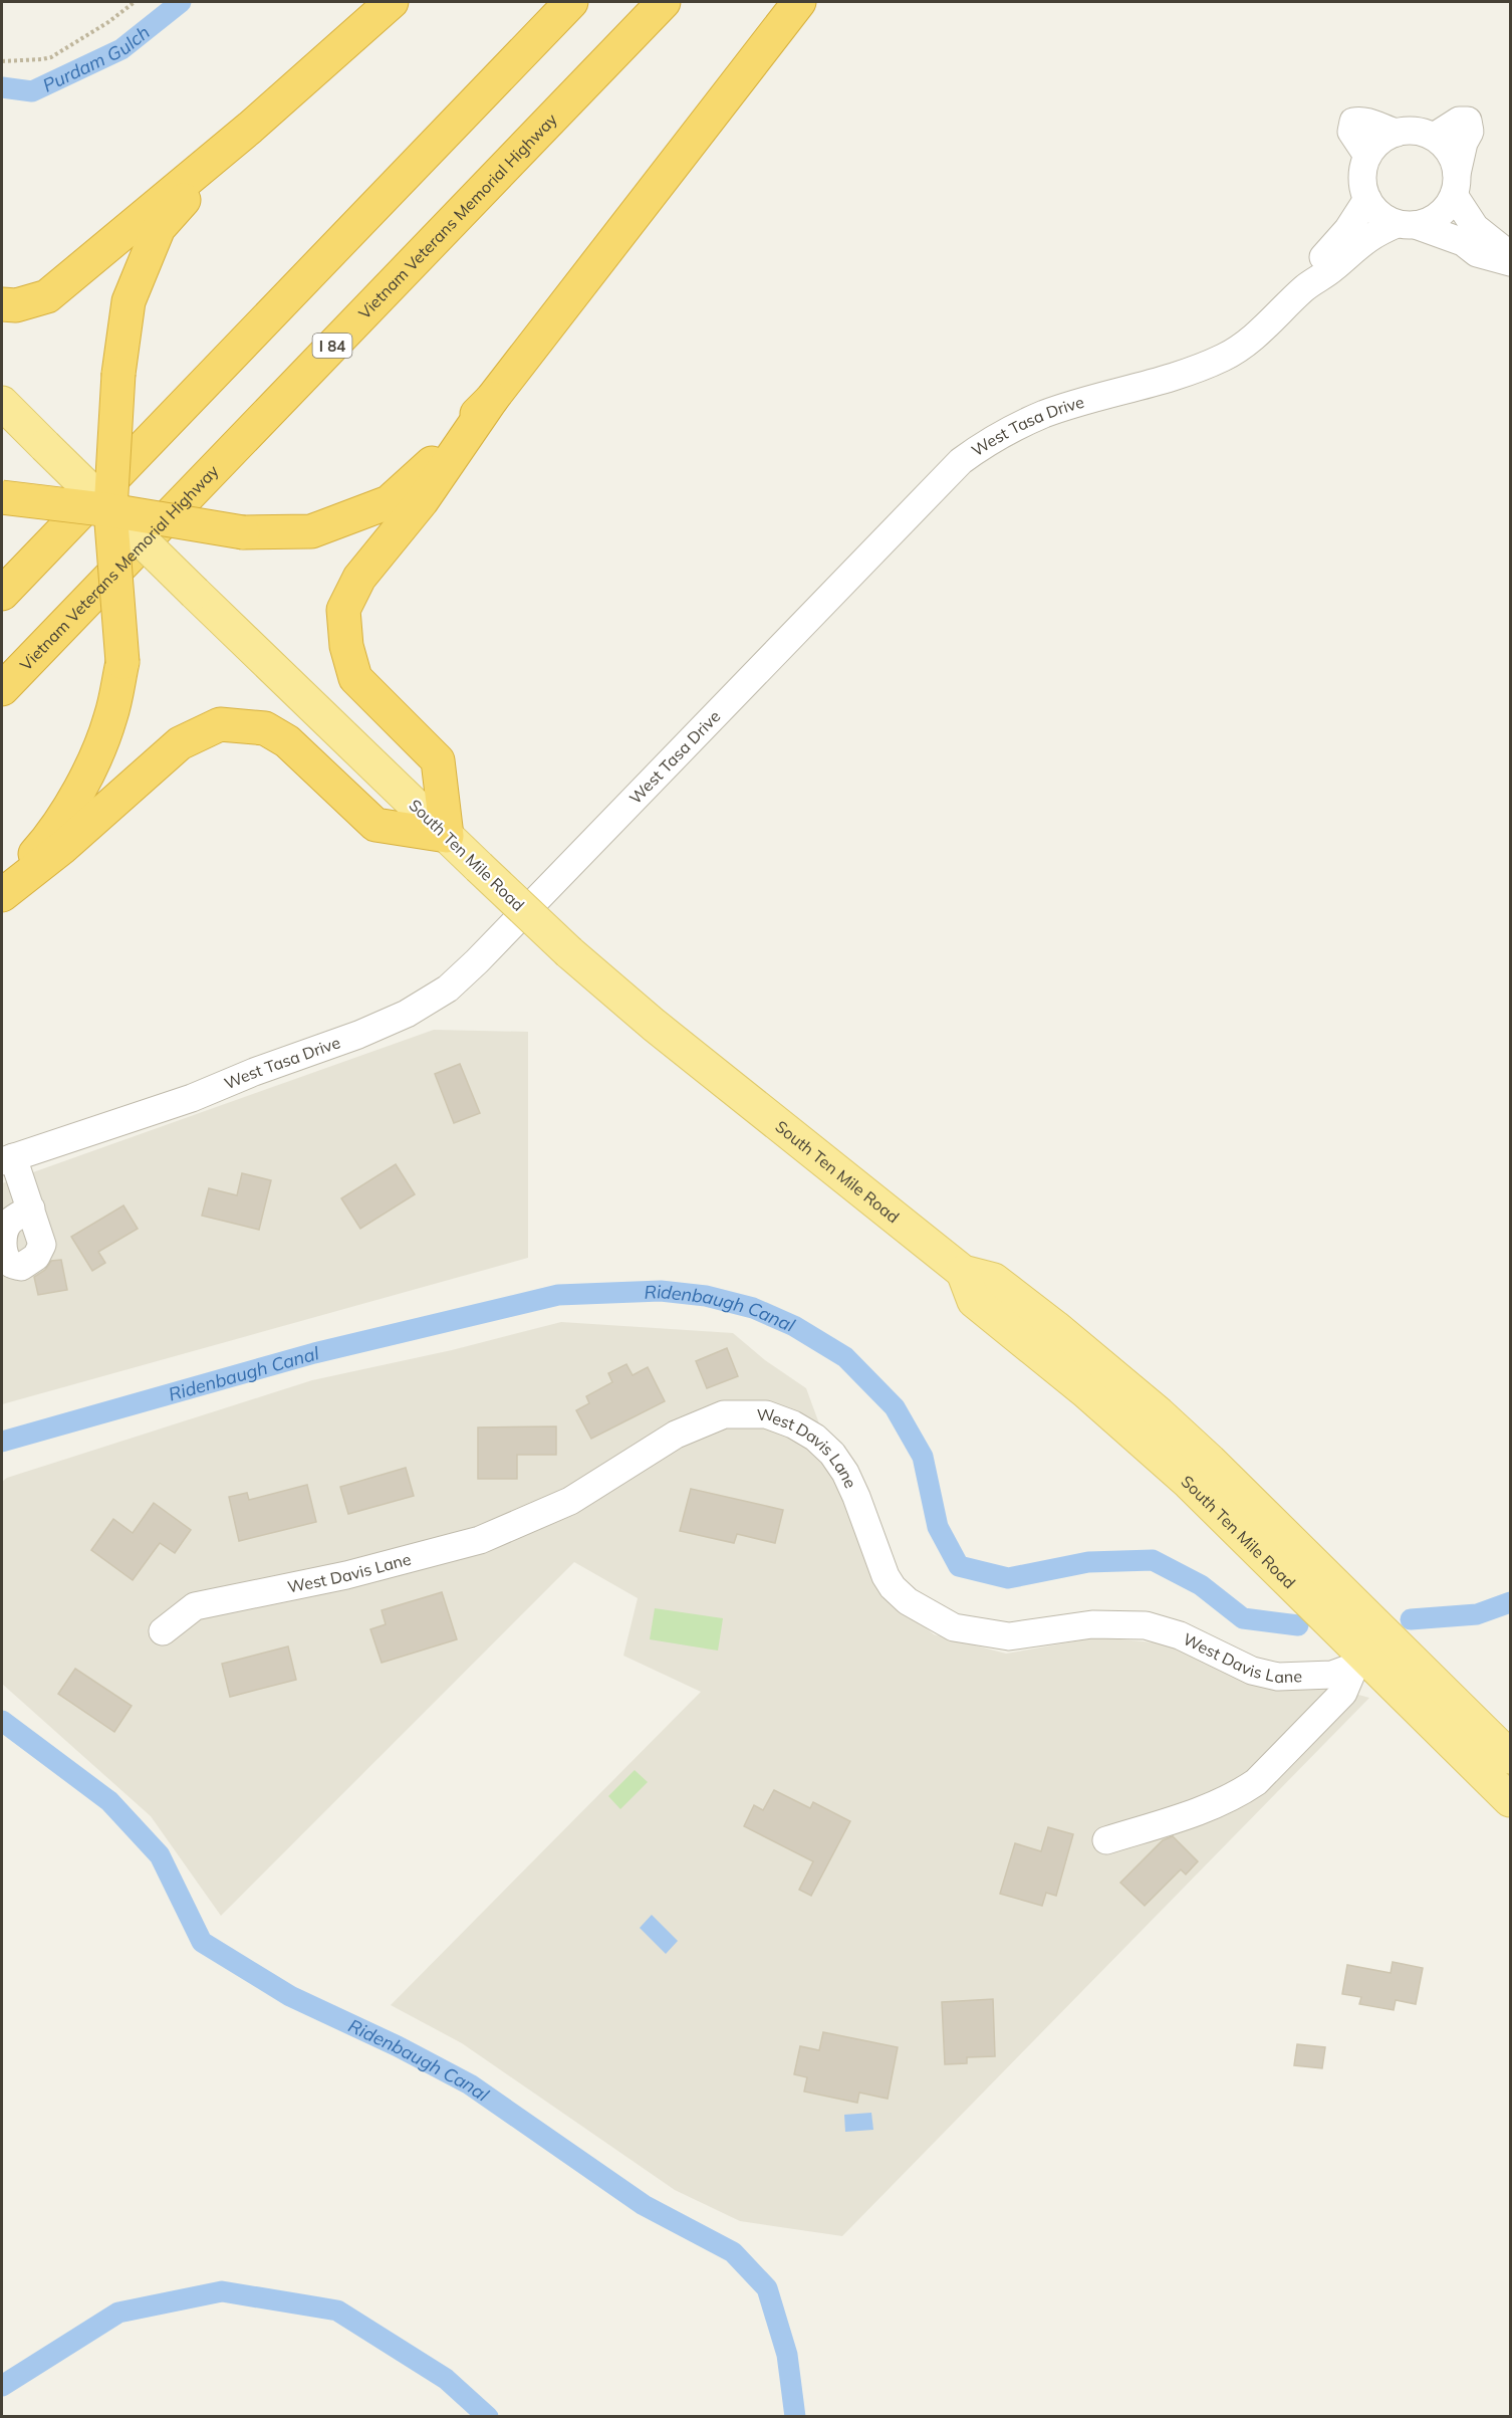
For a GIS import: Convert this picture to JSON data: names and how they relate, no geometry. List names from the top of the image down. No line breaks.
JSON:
{"streets":{"highway":["Vietnam Veterans Memorial Highway","I 84"],"main road":["South Ten Mile Road"],"street":["West Tasa Drive","West Davis Lane"]},"crossings":[["South Ten Mile Road","West Davis Lane"]],"water":["Purdam Gulch","Ridenbaugh Canal"]}
